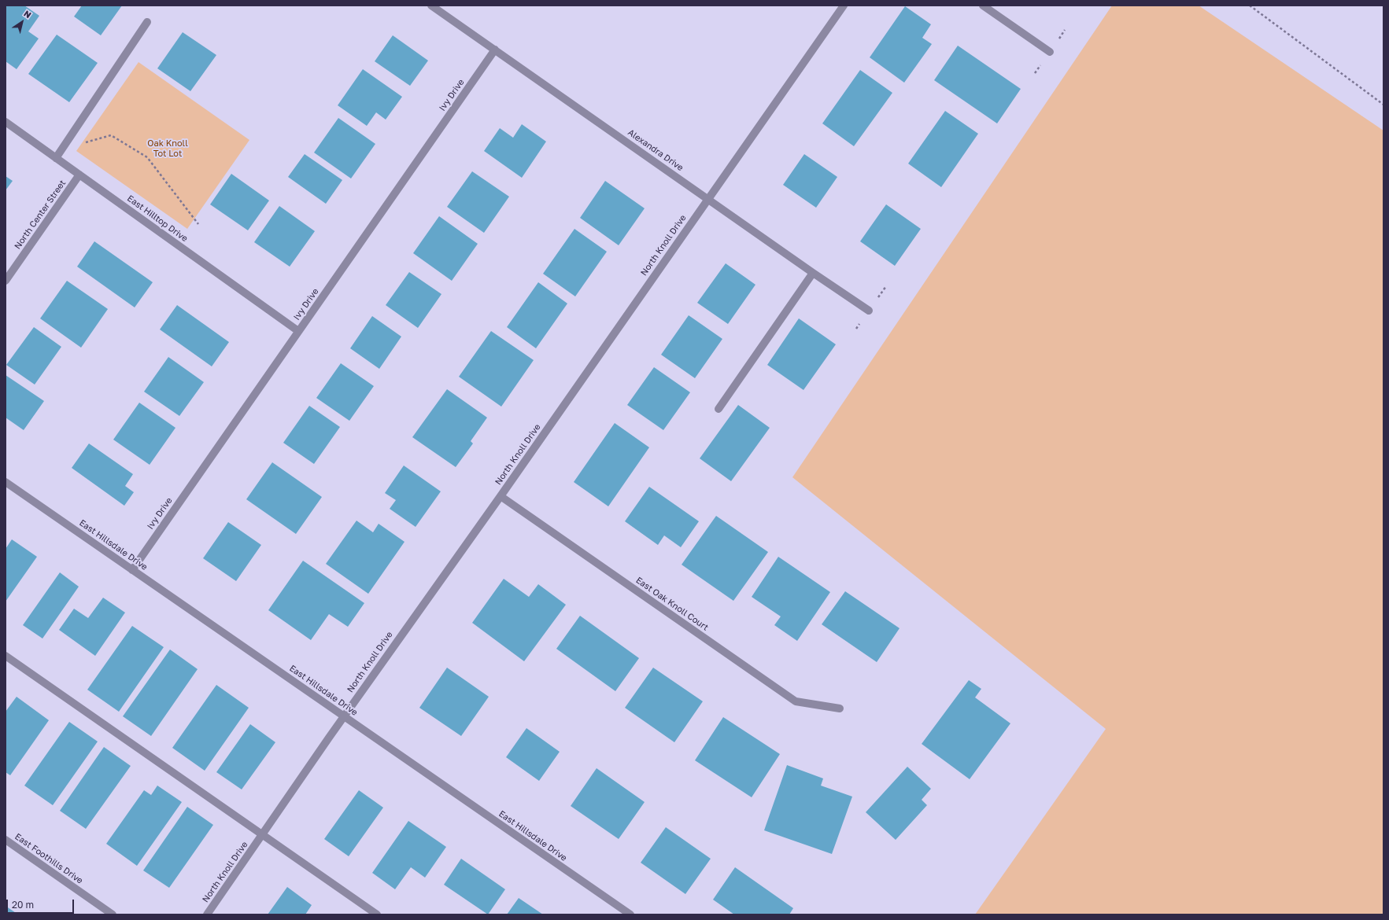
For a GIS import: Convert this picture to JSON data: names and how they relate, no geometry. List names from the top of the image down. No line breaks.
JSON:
{"streets":{"street":["Ivy Drive","Alexandra Drive","North Center Street","East Hilltop Drive","North Knoll Drive","East Hillsdale Drive","East Oak Knoll Court","East Foothills Drive"]},"crossings":[["Ivy Drive","Alexandra Drive"],["Ivy Drive","East Hilltop Drive"],["Ivy Drive","East Hillsdale Drive"],["Alexandra Drive","North Knoll Drive"],["North Center Street","East Hilltop Drive"],["North Knoll Drive","East Hillsdale Drive"],["North Knoll Drive","East Oak Knoll Court"]],"parks":["Oak Knoll Tot Lot"],"scale_bar":"20 m","north":"top right"}
